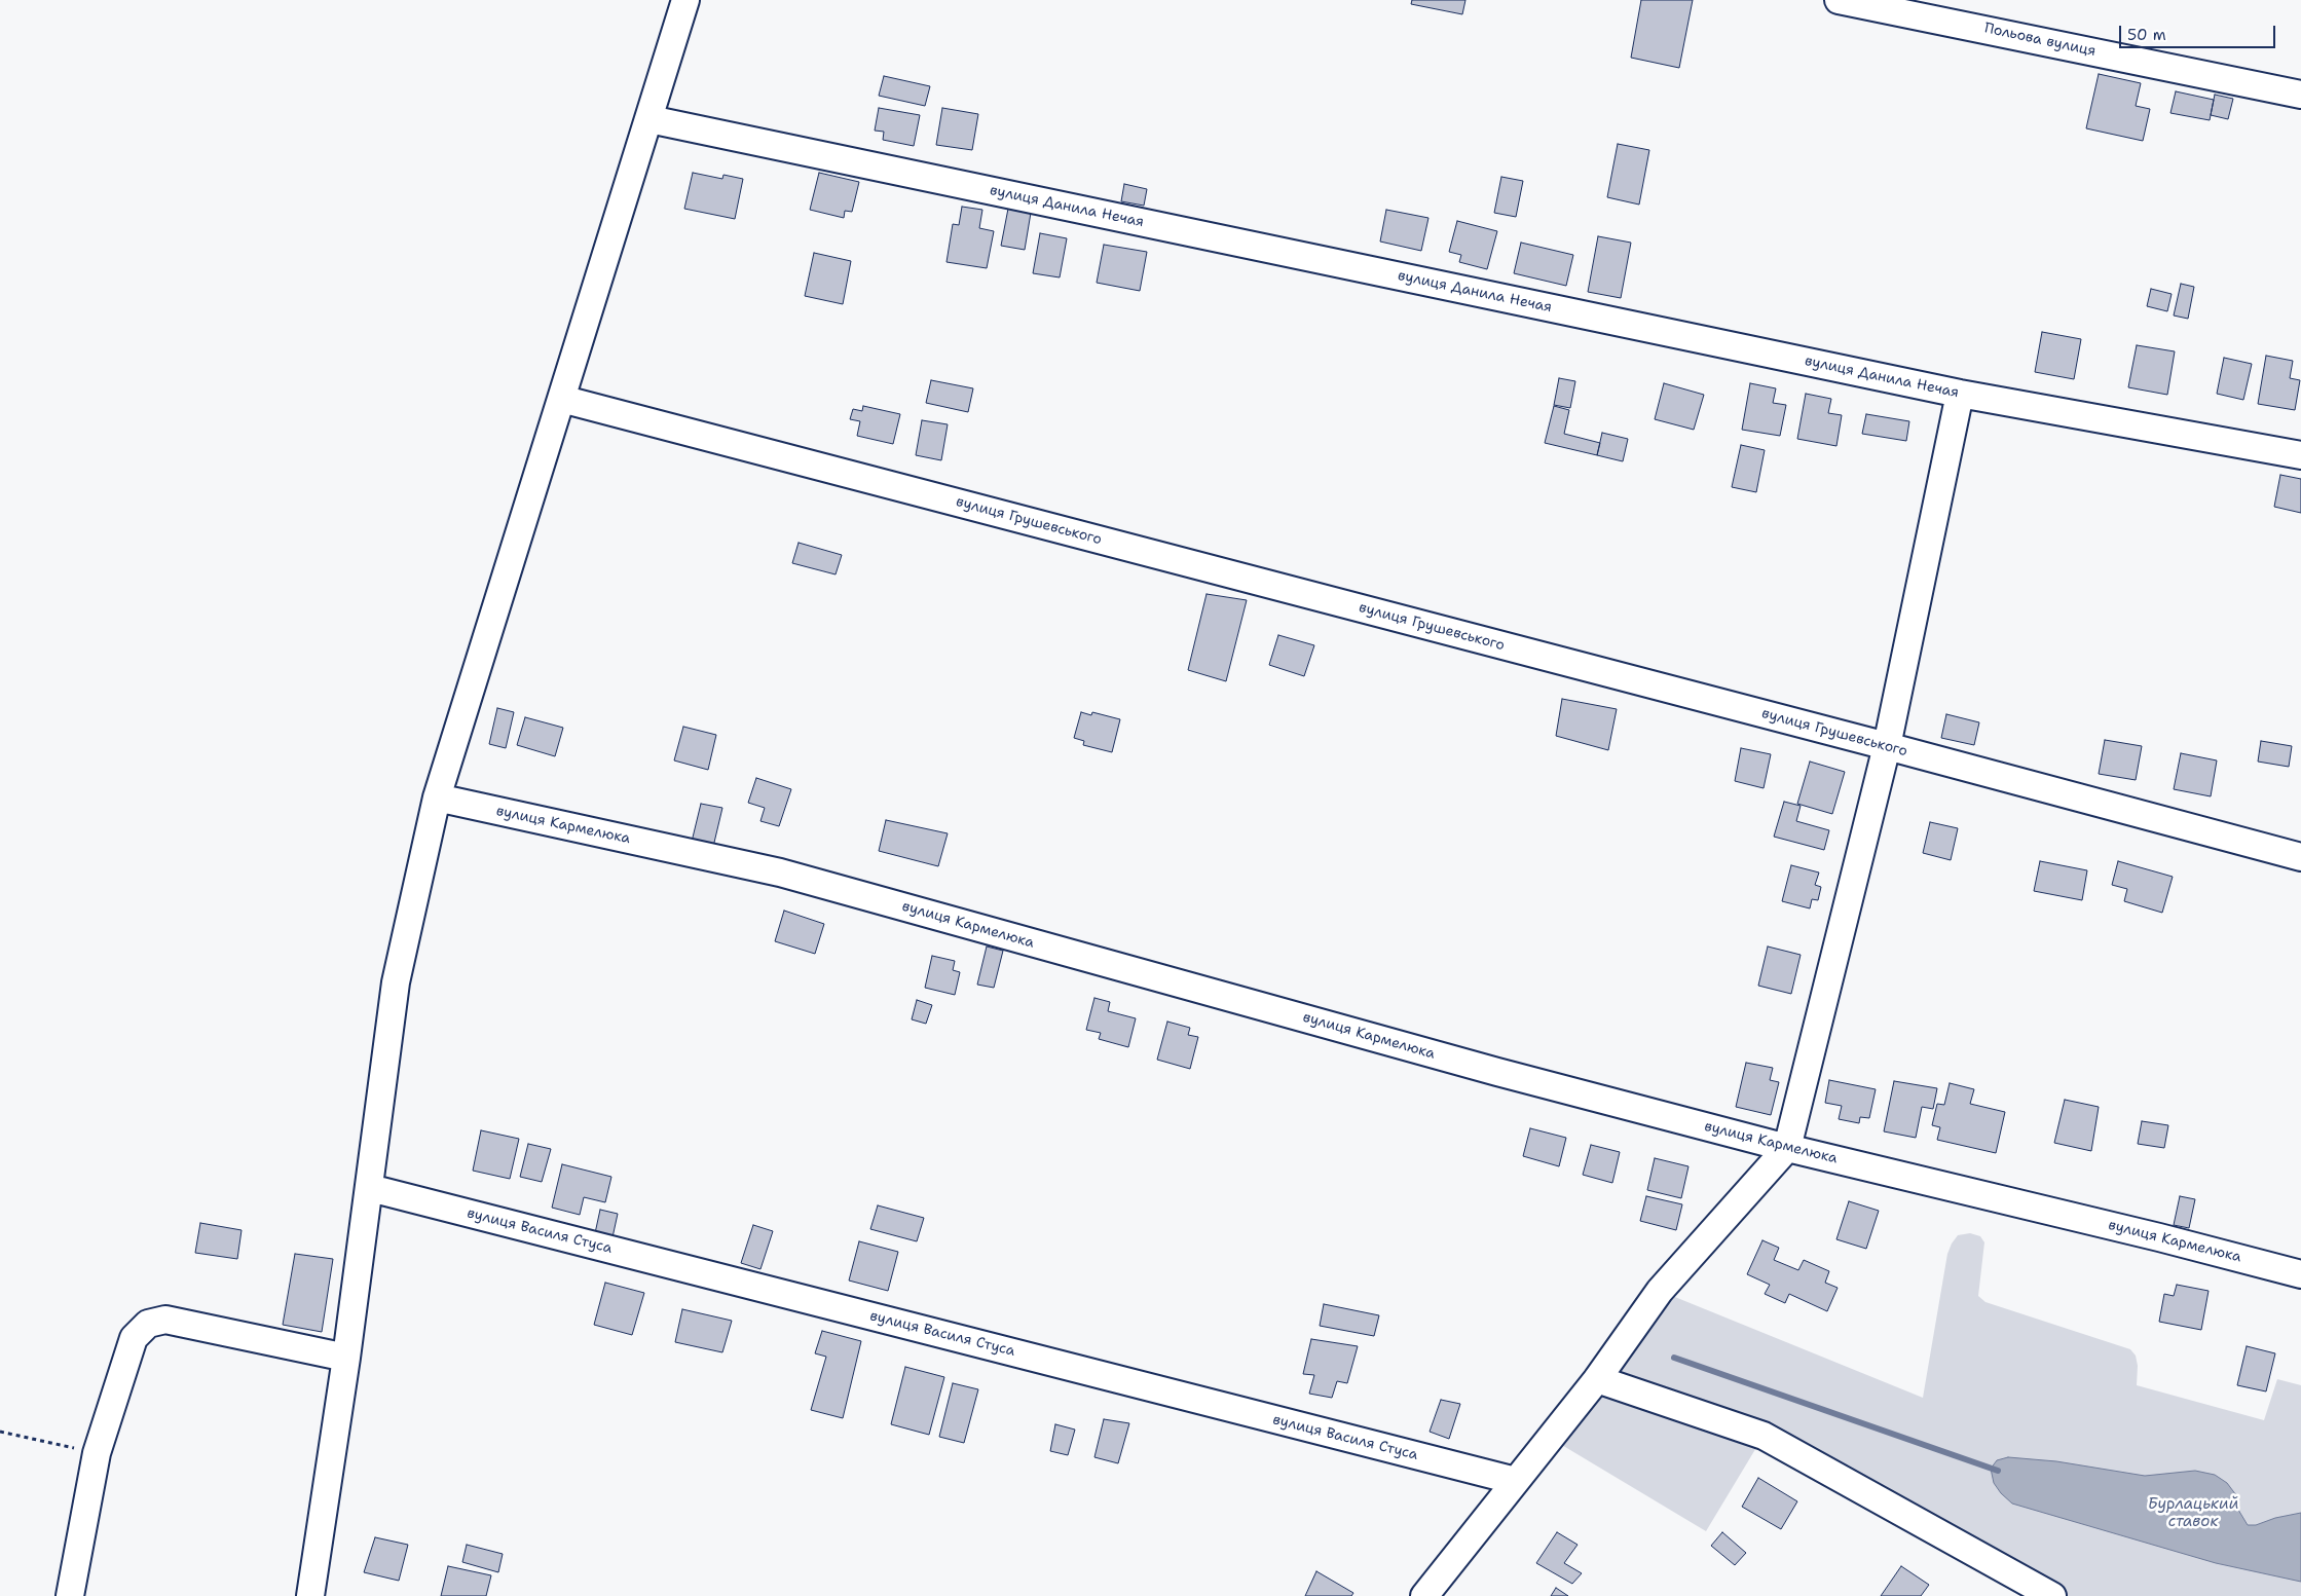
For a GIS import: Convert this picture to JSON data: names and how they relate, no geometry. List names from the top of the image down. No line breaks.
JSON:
{"streets":{"street":["Польова вулиця","вулиця Данила Нечая","вулиця Грушевського","вулиця Кармелюка","вулиця Василя Стуса"]},"water":["Бурлацький ставок"],"scale_bar":"50 m"}
